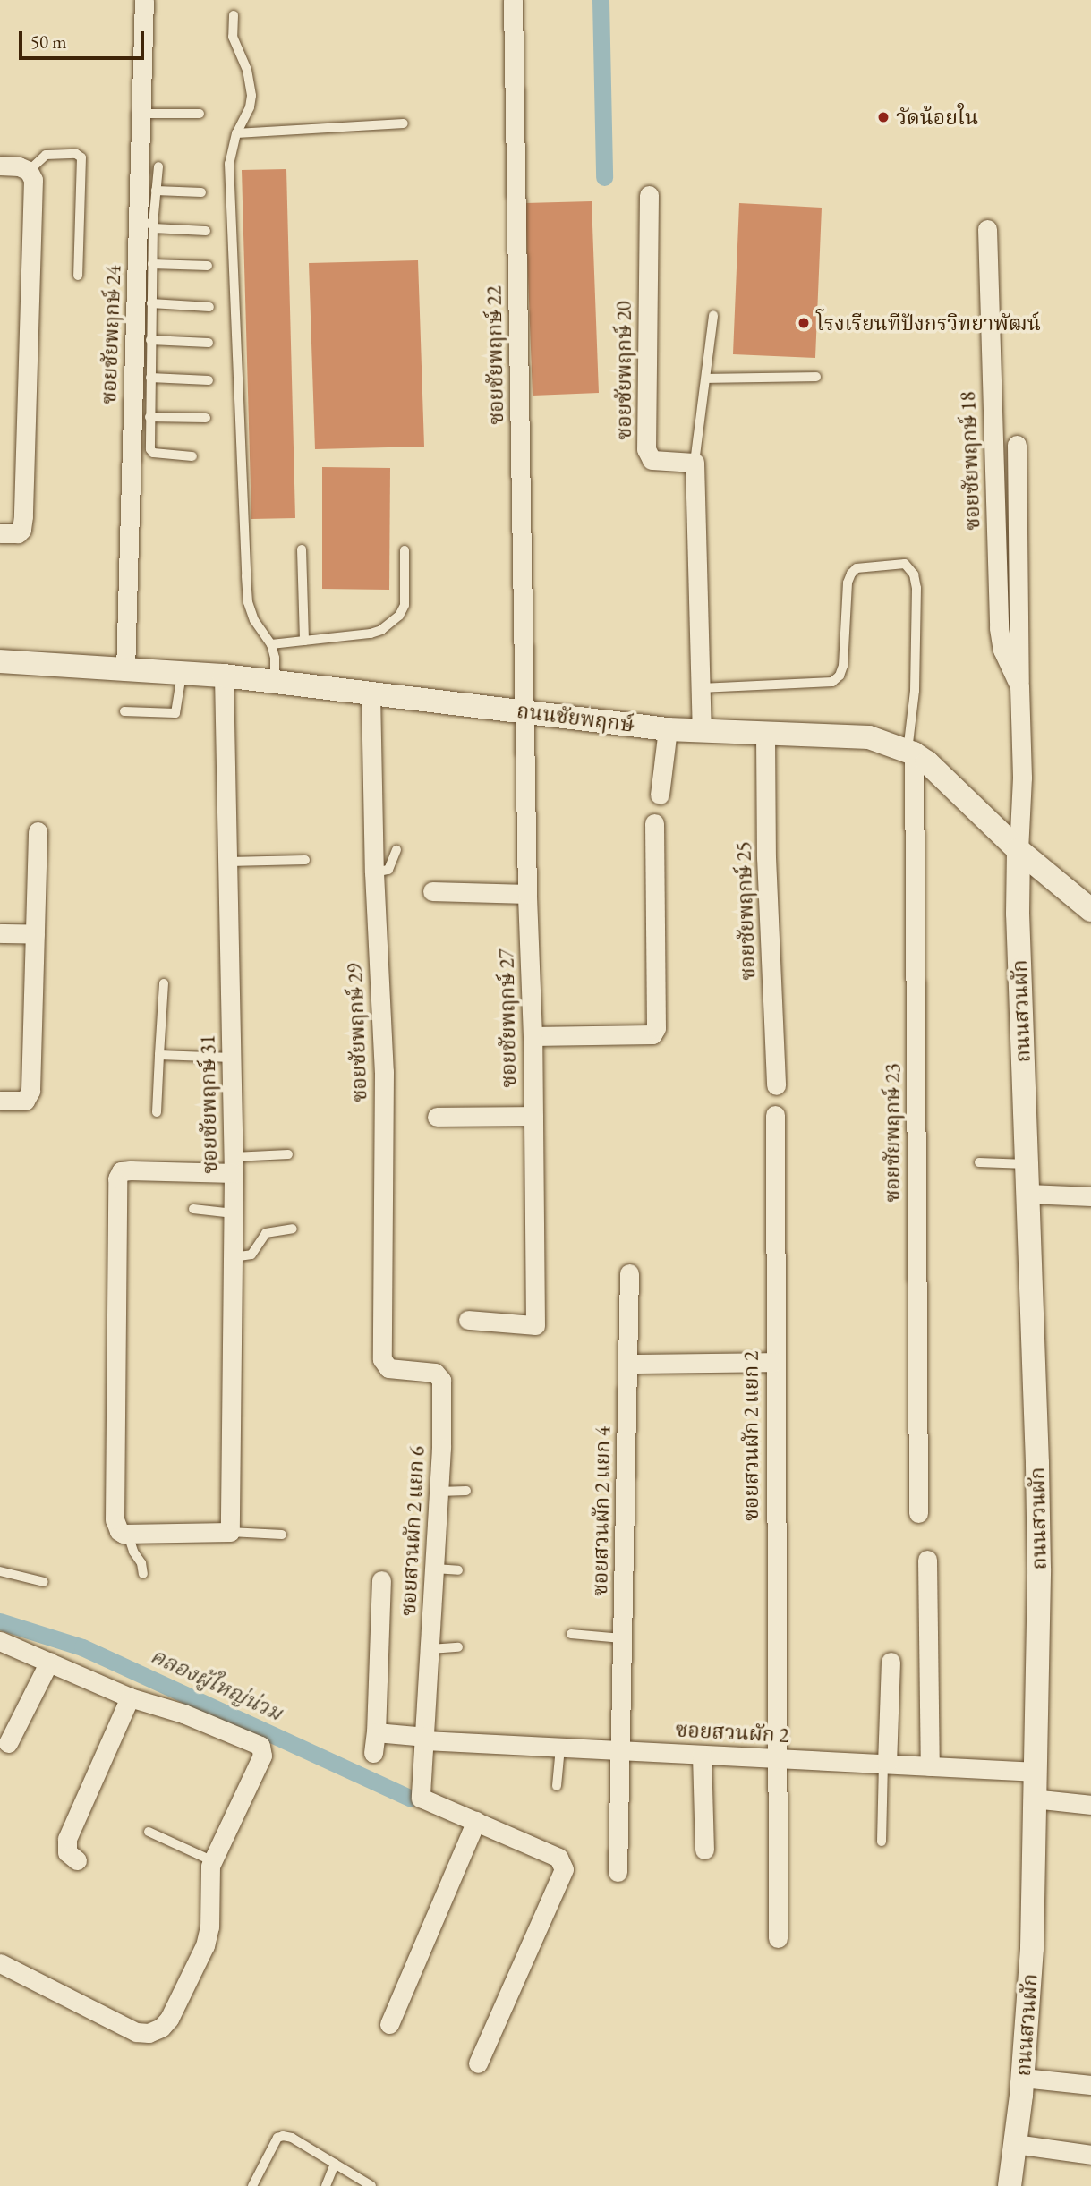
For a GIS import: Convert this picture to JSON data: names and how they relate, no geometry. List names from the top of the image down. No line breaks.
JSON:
{"streets":{"street":["ซอยชัยพฤกษ์ 24","ซอยชัยพฤกษ์ 22","ซอยชัยพฤกษ์ 20","ซอยชัยพฤกษ์ 18","ถนนชัยพฤกษ์","ซอยชัยพฤกษ์ 25","ถนนสวนผัก","ซอยชัยพฤกษ์ 27","ซอยชัยพฤกษ์ 29","ซอยชัยพฤกษ์ 31","ซอยชัยพฤกษ์ 23","ซอยสวนผัก 2 แยก 2","ซอยสวนผัก 2 แยก 4","ซอยสวนผัก 2 แยก 6","ซอยสวนผัก 2"]},"crossings":[["ซอยชัยพฤกษ์ 24","ถนนชัยพฤกษ์"],["ซอยชัยพฤกษ์ 22","ถนนชัยพฤกษ์"],["ซอยชัยพฤกษ์ 22","ซอยชัยพฤกษ์ 27"],["ซอยชัยพฤกษ์ 18","ถนนชัยพฤกษ์"],["ซอยชัยพฤกษ์ 18","ถนนสวนผัก"],["ถนนชัยพฤกษ์","ซอยชัยพฤกษ์ 25"],["ถนนชัยพฤกษ์","ถนนสวนผัก"],["ถนนชัยพฤกษ์","ซอยชัยพฤกษ์ 27"],["ถนนชัยพฤกษ์","ซอยชัยพฤกษ์ 29"],["ถนนชัยพฤกษ์","ซอยชัยพฤกษ์ 31"],["ถนนชัยพฤกษ์","ซอยชัยพฤกษ์ 23"],["ถนนสวนผัก","ซอยสวนผัก 2"],["ซอยชัยพฤกษ์ 29","ซอยสวนผัก 2 แยก 6"],["ซอยสวนผัก 2 แยก 2","ซอยสวนผัก 2"],["ซอยสวนผัก 2 แยก 4","ซอยสวนผัก 2"],["ซอยสวนผัก 2 แยก 6","ซอยสวนผัก 2"]],"water":["คลองผู้ใหญ่น่วม"],"places":["วัดน้อยใน","โรงเรียนทีปังกรวิทยาพัฒน์"],"scale_bar":"50 m"}
